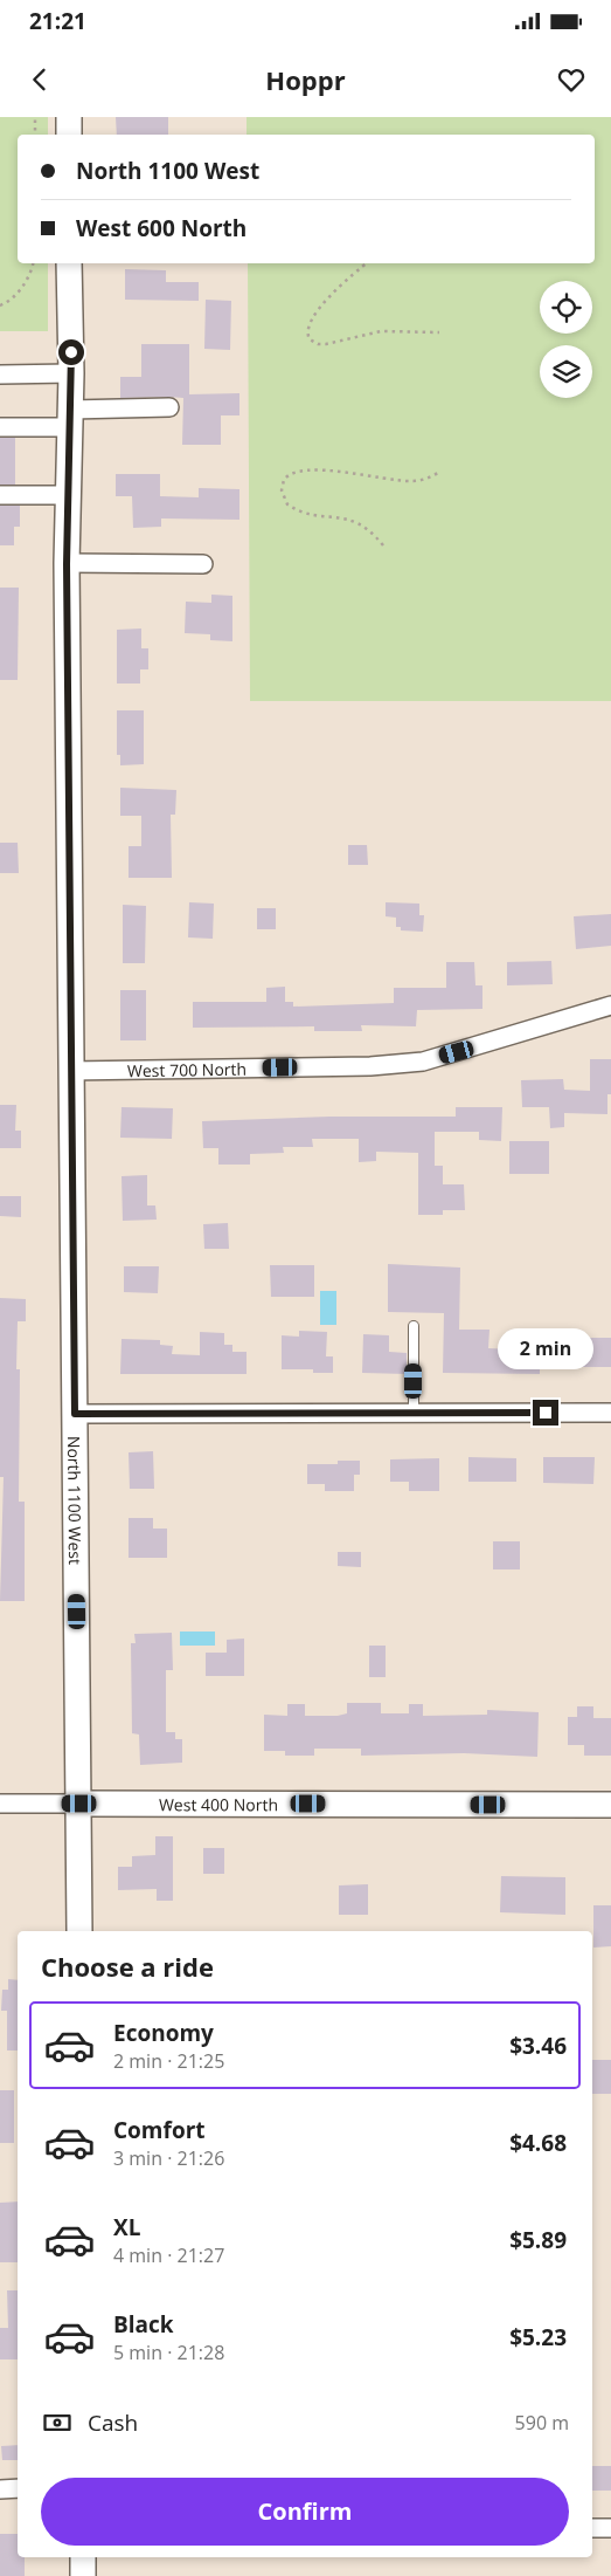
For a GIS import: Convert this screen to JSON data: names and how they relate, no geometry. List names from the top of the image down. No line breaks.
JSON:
{"streets":{"street":["West 700 North","North 1100 West","West 400 North"]},"crossings":[["West 700 North","North 1100 West"],["North 1100 West","West 400 North"]],"page":{"status":"21:21","header":"Hoppr","banner":["North 1100 West","West 600 North"],"bubble":"2 min","heading":"Choose a ride","list":[{"name":"Economy","note":"2 min · 21:25","value":"$3.46"},{"name":"Comfort","note":"3 min · 21:26","value":"$4.68"},{"name":"XL","note":"4 min · 21:27","value":"$5.89"},{"name":"Black","note":"5 min · 21:28","value":"$5.23"}],"pay":["Cash","590 m"],"buttons":"Confirm"}}
